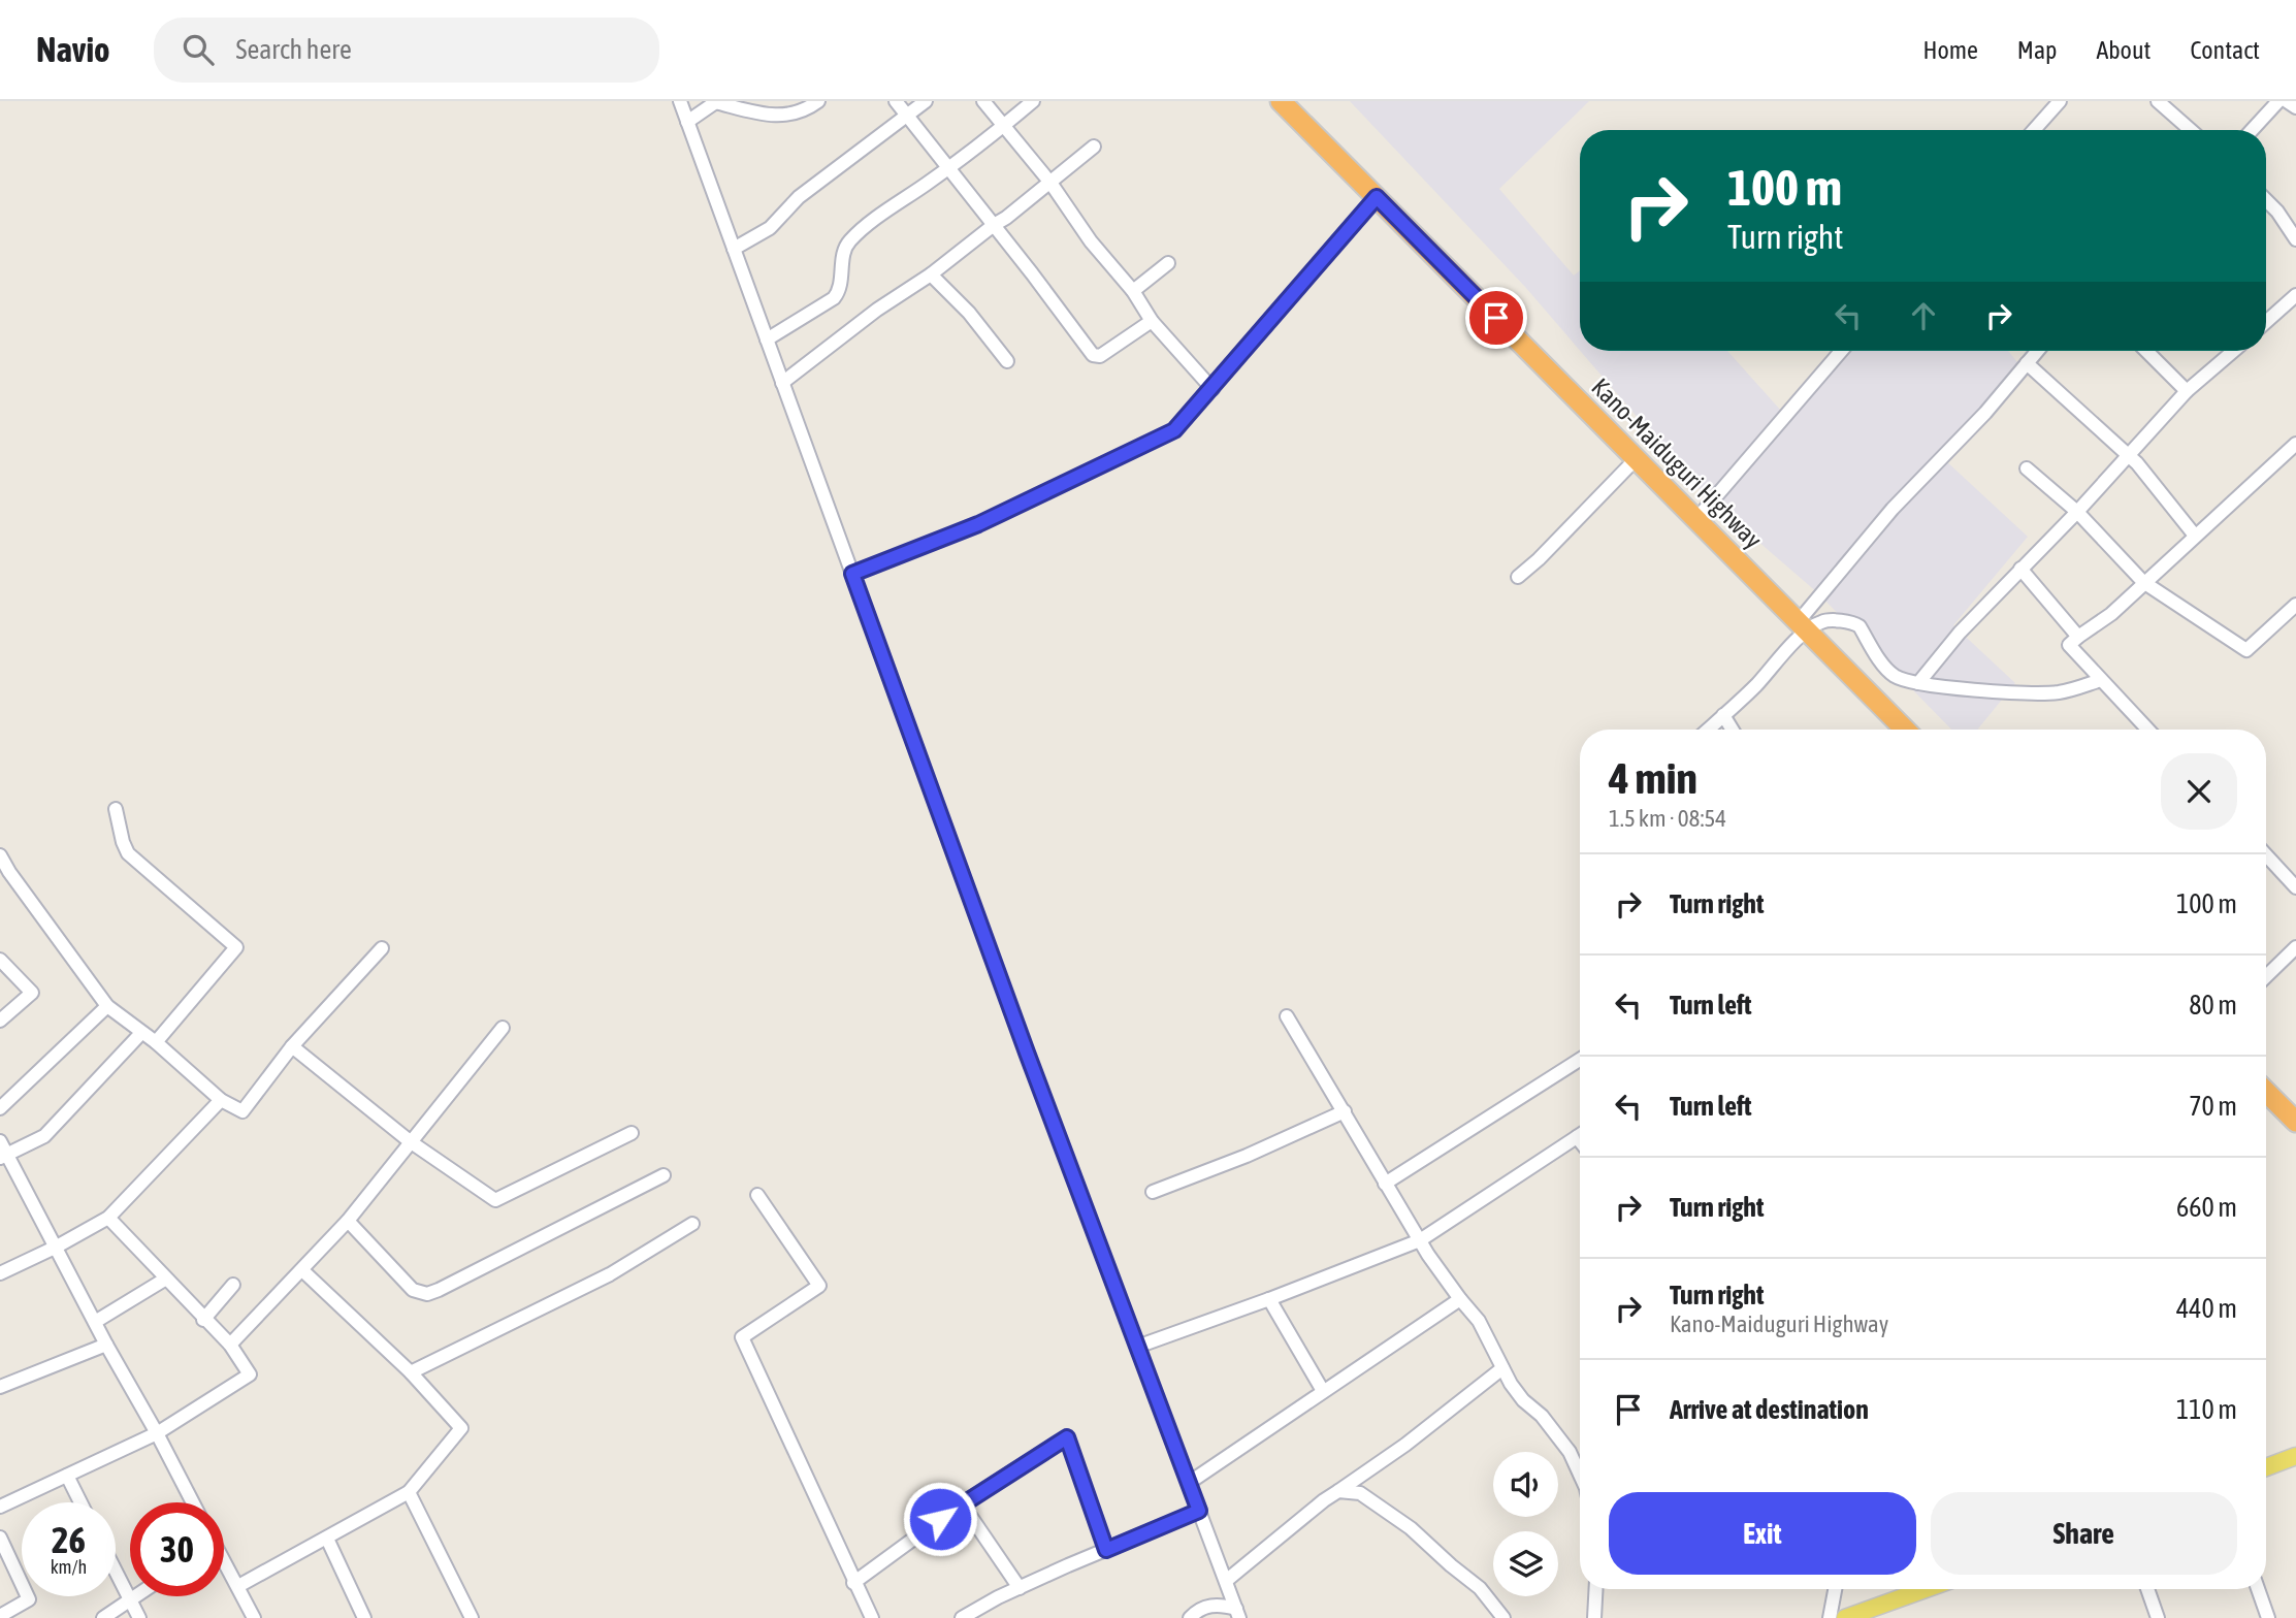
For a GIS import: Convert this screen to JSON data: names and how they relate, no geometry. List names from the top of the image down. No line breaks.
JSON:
{"streets":{"highway":["Kano-Maiduguri Highway"]},"page":{"header":"Navio","search":"Search here","nav":["Home","Map","About","Contact"],"turn":["100 m","Turn right"],"heading":["4 min","1.5 km · 08:54"],"list":[{"name":"Turn right","value":"100 m"},{"name":"Turn left","value":"80 m"},{"name":"Turn left","value":"70 m"},{"name":"Turn right","value":"660 m"},{"name":"Turn right","note":"Kano-Maiduguri Highway","value":"440 m"},{"name":"Arrive at destination","value":"110 m"}],"buttons":["Exit","Share"],"speed":"26 km/h","limit":"30"}}
